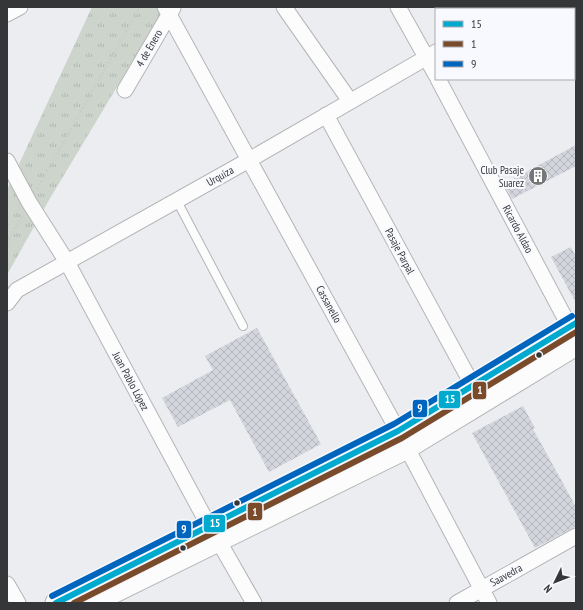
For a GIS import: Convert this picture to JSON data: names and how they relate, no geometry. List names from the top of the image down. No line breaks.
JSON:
{"streets":{"street":["4 de Enero","Urquiza","Ricardo Aldao","Pasaje Parpal","Cassanello","Juan Pablo López","Saavedra"]},"crossings":[["4 de Enero","Cassanello"],["Urquiza","Pasaje Parpal"],["Urquiza","Cassanello"],["Urquiza","Juan Pablo López"],["Cassanello","Saavedra"]],"places":{"building":["Club Pasaje Suarez"]},"lines":["transit line 9","transit line 15","transit line 1"],"legend":["15","1","9"],"north":"bottom left"}
